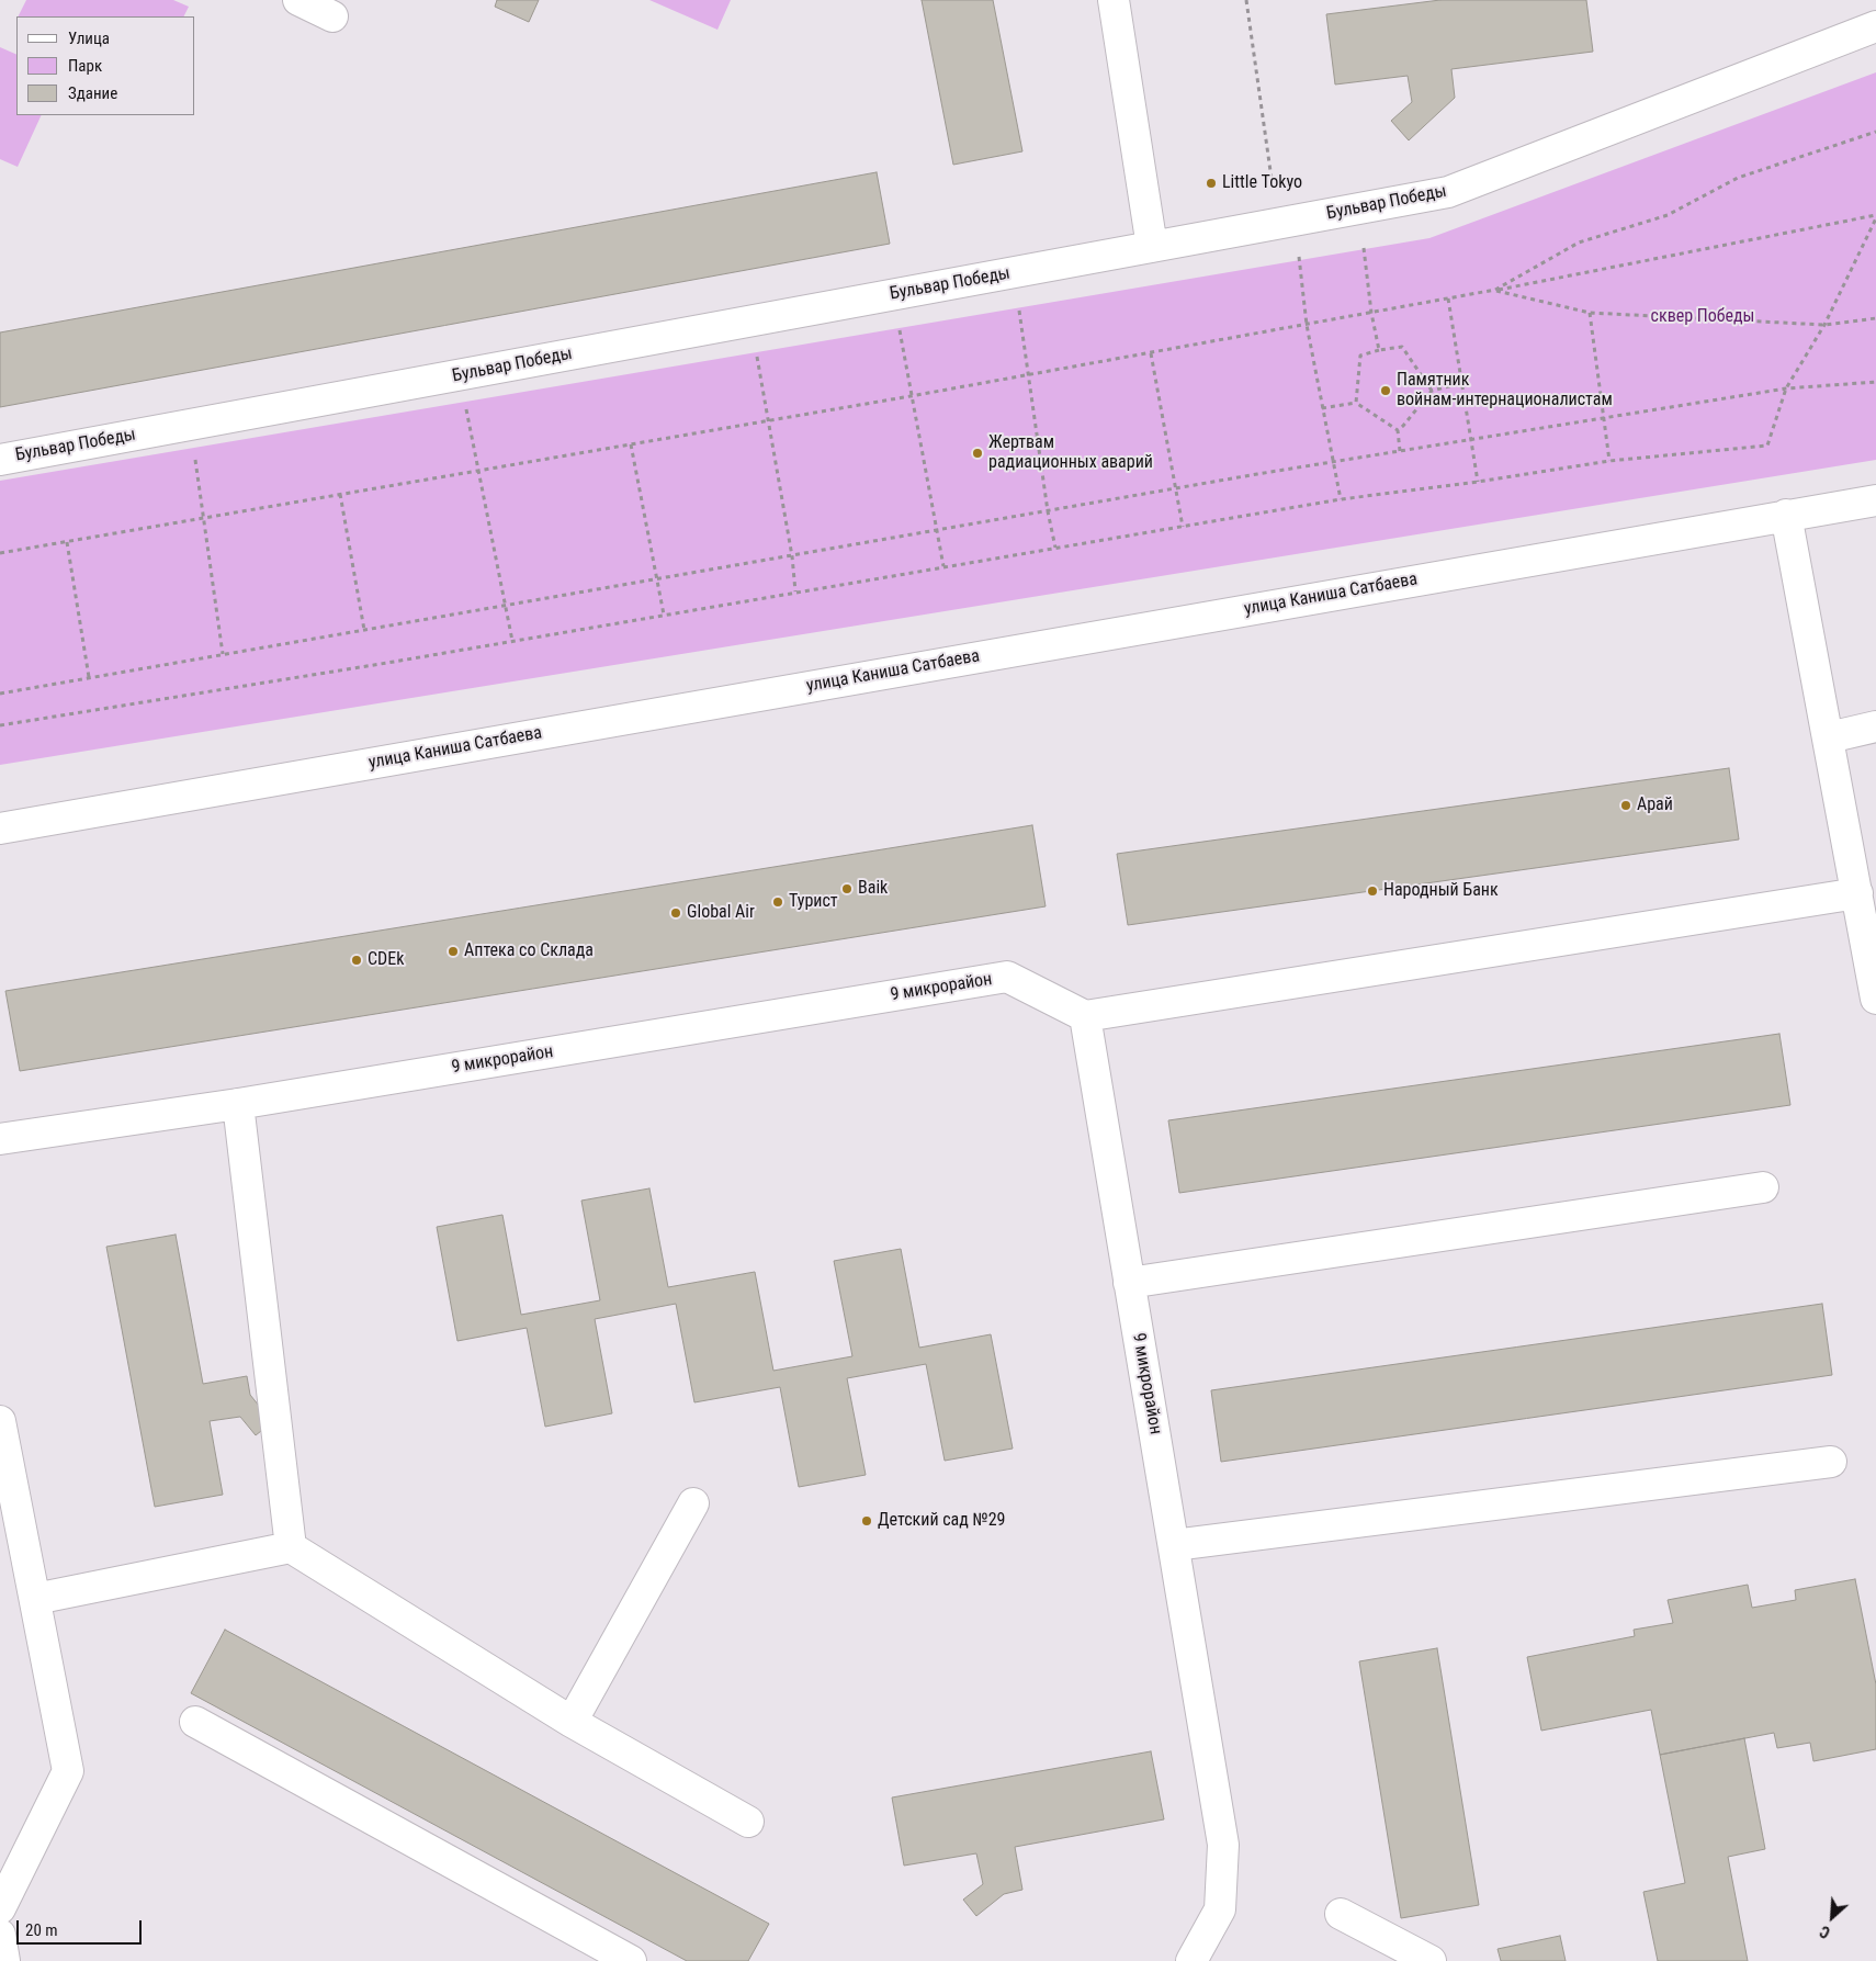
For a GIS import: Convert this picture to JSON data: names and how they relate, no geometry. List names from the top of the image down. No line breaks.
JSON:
{"streets":{"street":["Бульвар Победы","улица Каниша Сатбаева","9 микрорайон"]},"parks":["сквер Победы"],"places":["Little Tokyo","Памятник войнам-интернационалистам","Жертвам радиационных аварий","Арай","Baik","Народный Банк","Турист","Global Air","Аптека со Склада","CDEk","Детский сад №29"],"legend":["Улица","Парк","Здание"],"scale_bar":"20 m","north":"bottom left"}
